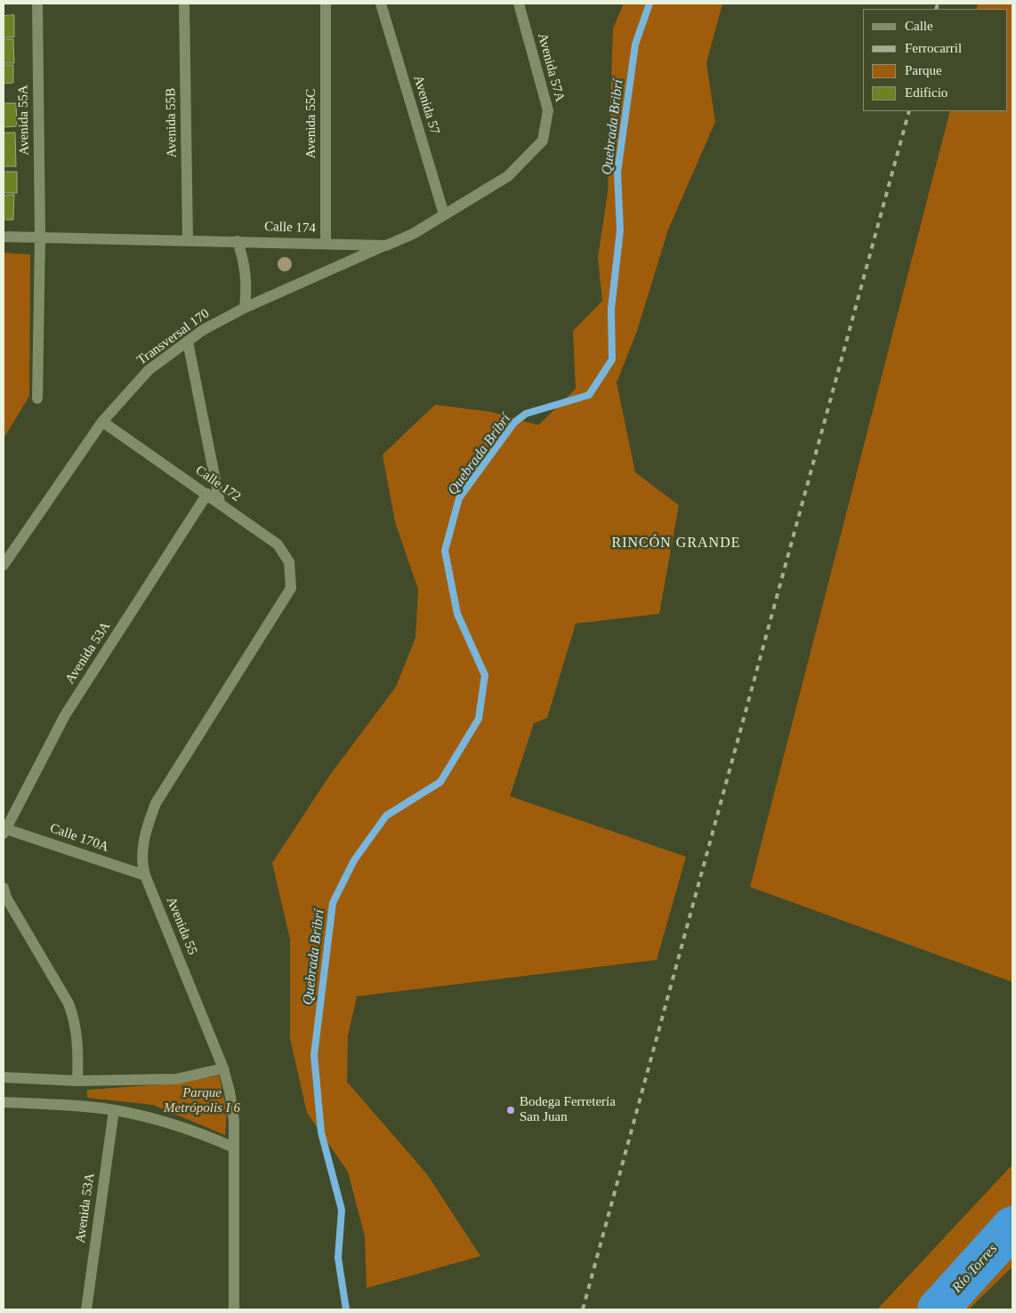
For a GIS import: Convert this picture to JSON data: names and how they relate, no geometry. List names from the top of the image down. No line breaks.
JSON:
{"streets":{"street":["Avenida 57A","Avenida 57","Avenida 55A","Avenida 55B","Avenida 55C","Calle 174","Transversal 170","Calle 172","Avenida 53A","Calle 170A","Avenida 55"]},"crossings":[["Avenida 57A","Calle 174"],["Avenida 57","Calle 174"],["Avenida 55A","Calle 174"],["Avenida 55B","Calle 174"],["Avenida 55C","Calle 174"],["Calle 174","Transversal 170"],["Transversal 170","Calle 172"],["Calle 172","Avenida 53A"],["Calle 172","Avenida 55"],["Avenida 53A","Calle 170A"],["Calle 170A","Avenida 55"]],"districts":["RINCÓN GRANDE"],"water":["Quebrada Bribrí","Río Torres"],"parks":["Parque Metrópolis I 6"],"places":["Bodega Ferretería San Juan"],"legend":["Calle","Ferrocarril","Parque","Edificio"]}
